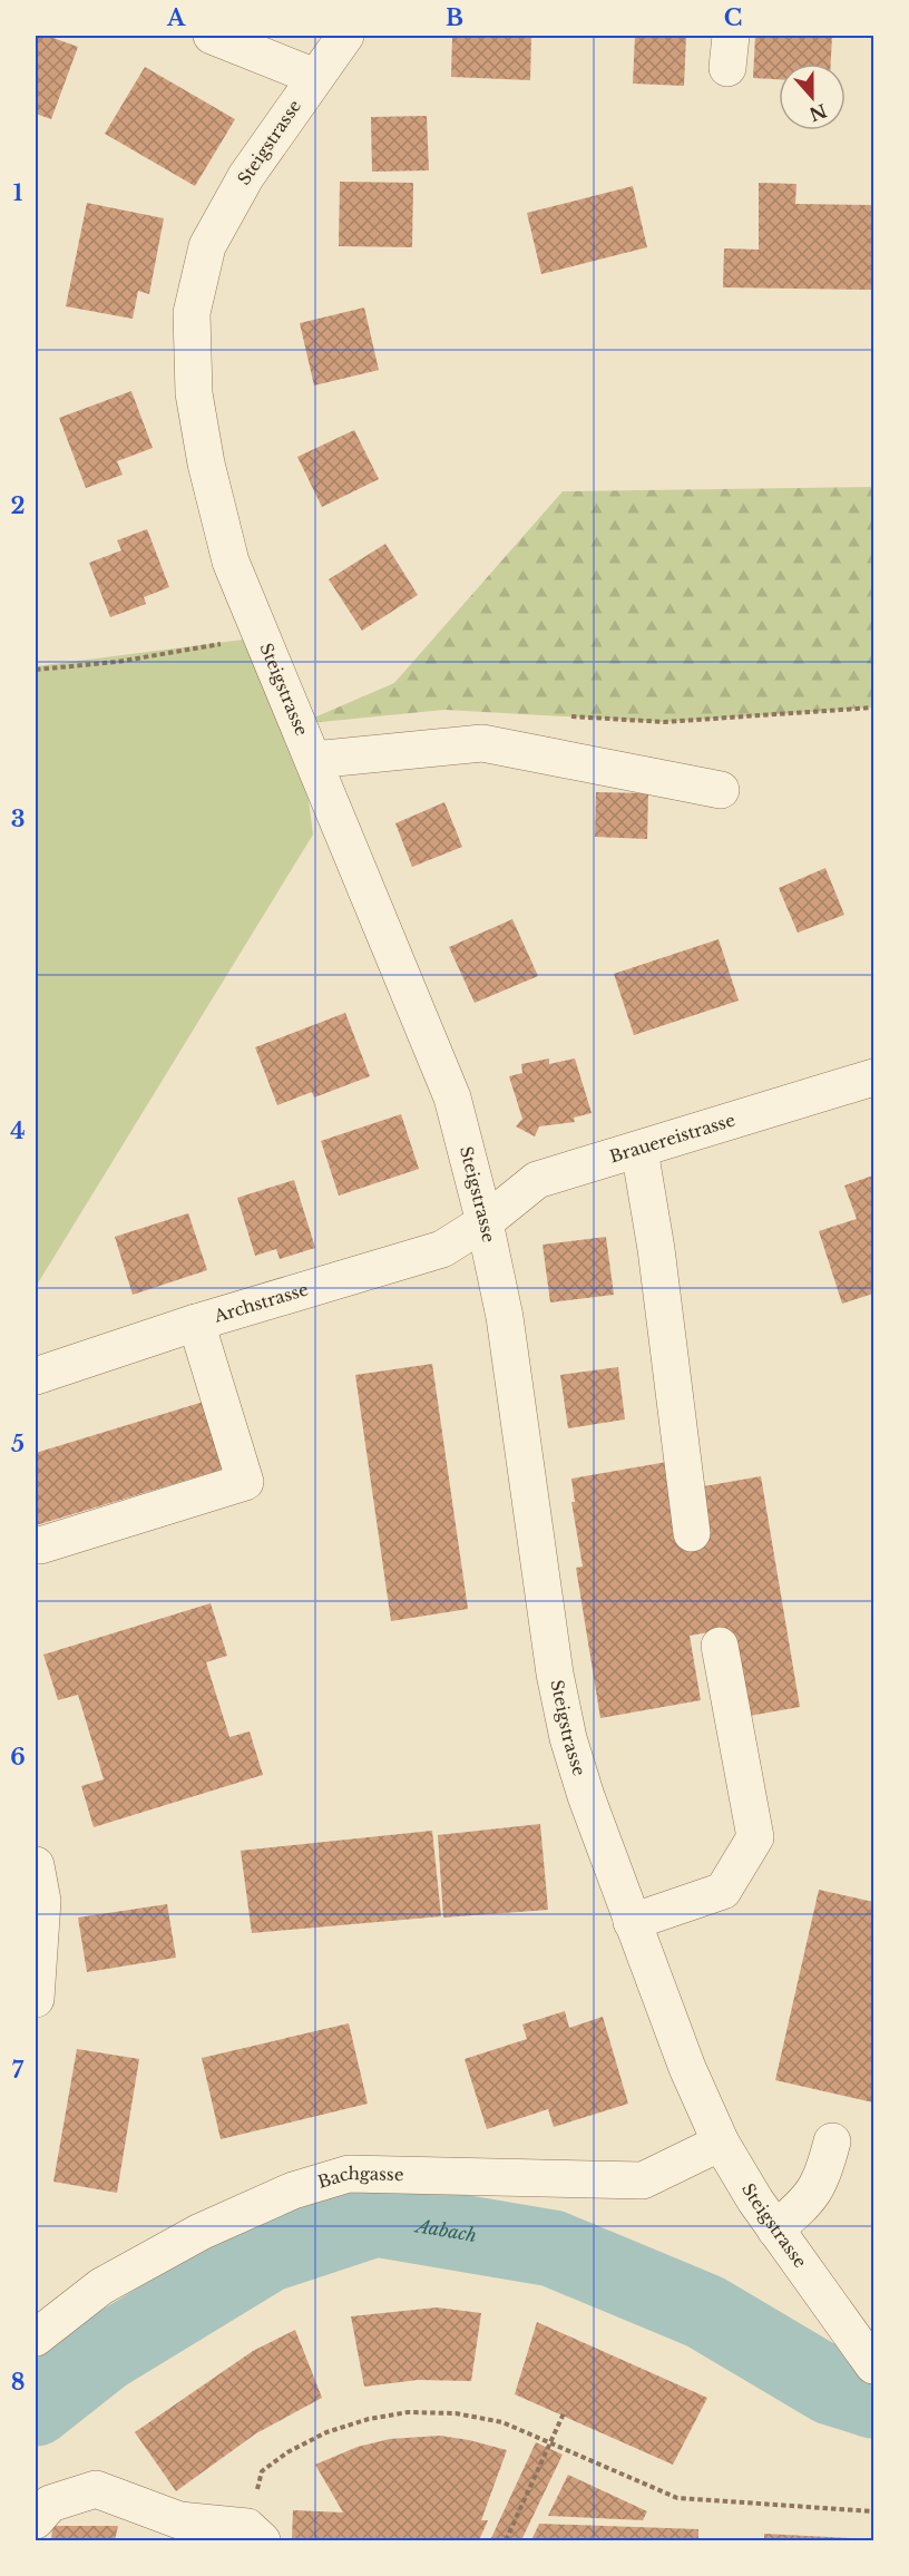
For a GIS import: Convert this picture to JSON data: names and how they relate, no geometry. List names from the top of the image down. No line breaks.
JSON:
{"streets":{"street":["Steigstrasse","Brauereistrasse","Archstrasse","Bachgasse"]},"crossings":[["Steigstrasse","Brauereistrasse"],["Steigstrasse","Archstrasse"],["Steigstrasse","Bachgasse"],["Brauereistrasse","Archstrasse"]],"water":["Aabach"],"north":"bottom","grid":{"columns":["A","B","C"],"rows":["1","2","3","4","5","6","7","8"]}}
